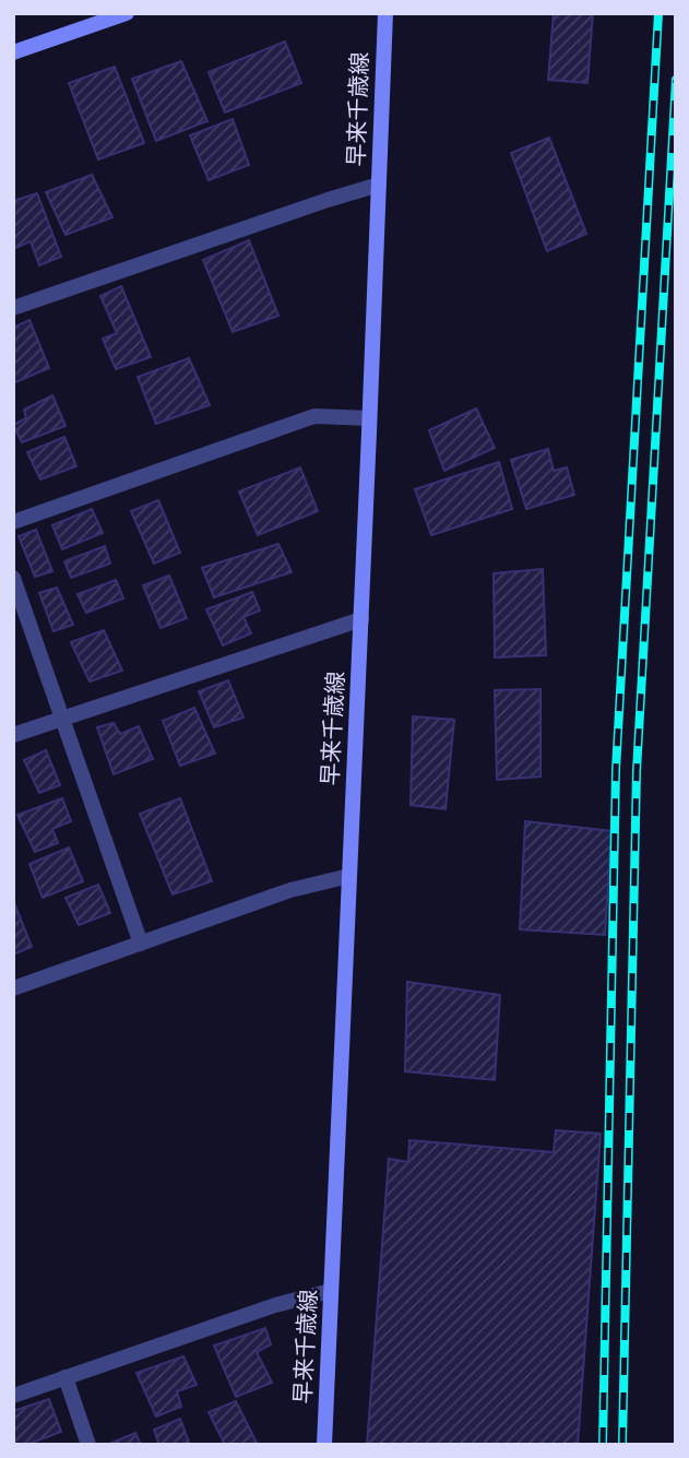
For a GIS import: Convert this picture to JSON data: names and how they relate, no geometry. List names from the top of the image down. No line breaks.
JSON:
{"streets":{"main road":["早来千歳線"]}}
